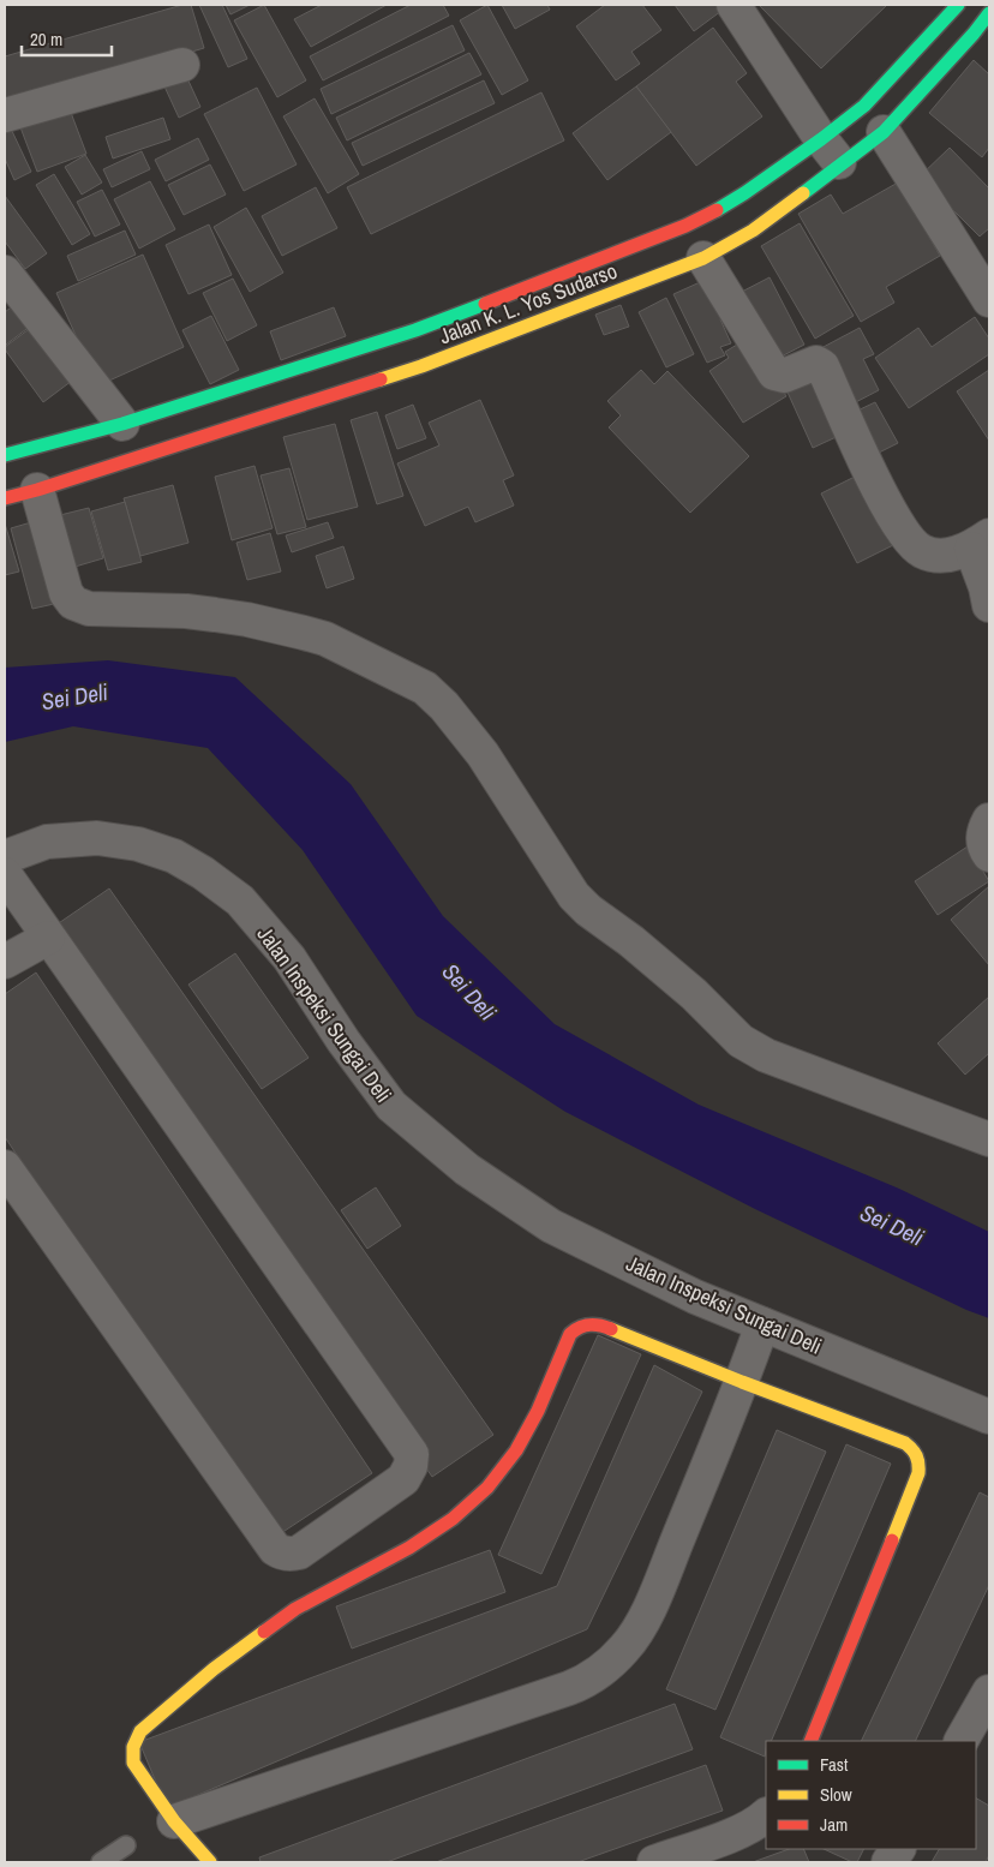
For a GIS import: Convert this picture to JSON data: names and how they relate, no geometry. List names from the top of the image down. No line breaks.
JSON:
{"streets":{"main road":["Jalan K. L. Yos Sudarso"],"street":["Jalan Inspeksi Sungai Deli"]},"water":["Sei Deli"],"legend":["Fast","Slow","Jam"],"scale_bar":"20 m"}
